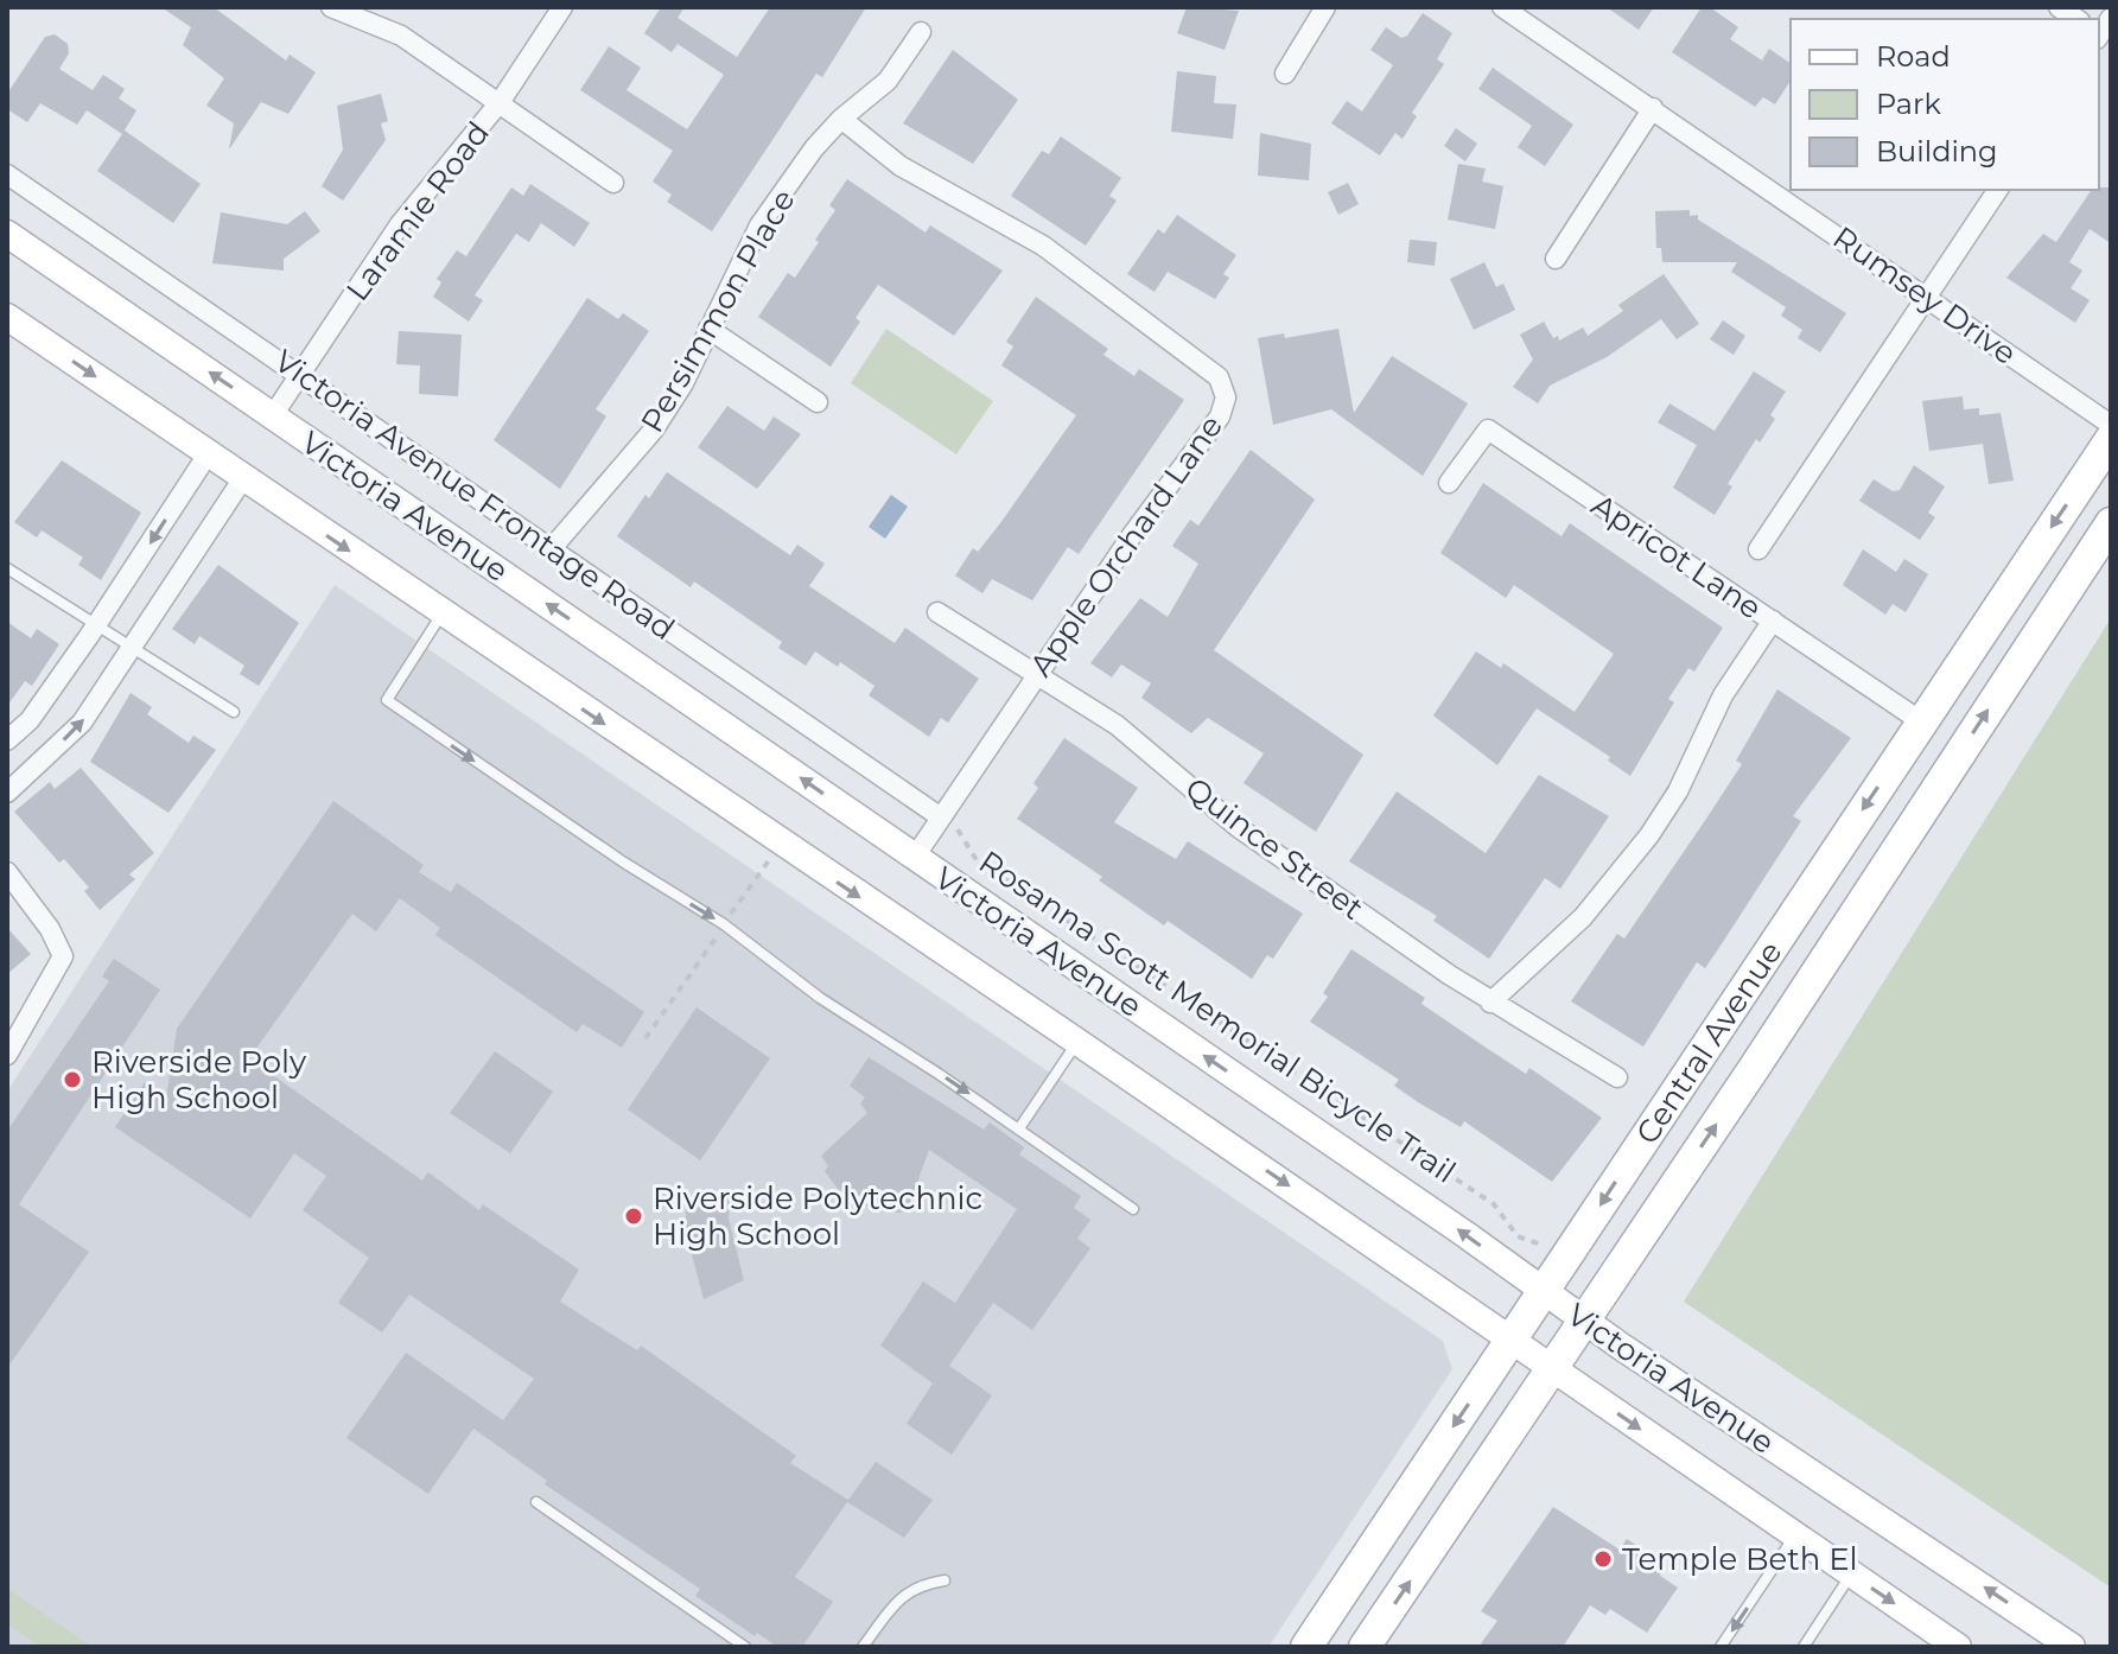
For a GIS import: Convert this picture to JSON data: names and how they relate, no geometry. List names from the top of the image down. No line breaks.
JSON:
{"streets":{"main road":["Victoria Avenue","Central Avenue"],"street":["Laramie Road","Rumsey Drive","Persimmon Place","Victoria Avenue Frontage Road","Apple Orchard Lane","Apricot Lane","Quince Street"],"path":["Rosanna Scott Memorial Bicycle Trail"]},"crossings":[["Laramie Road","Victoria Avenue Frontage Road"],["Laramie Road","Victoria Avenue"],["Persimmon Place","Victoria Avenue Frontage Road"],["Persimmon Place","Apple Orchard Lane"],["Victoria Avenue Frontage Road","Apple Orchard Lane"],["Victoria Avenue Frontage Road","Rosanna Scott Memorial Bicycle Trail"],["Victoria Avenue","Apple Orchard Lane"],["Victoria Avenue","Central Avenue"],["Apple Orchard Lane","Quince Street"],["Apple Orchard Lane","Rosanna Scott Memorial Bicycle Trail"],["Apricot Lane","Central Avenue"]],"places":["Riverside Poly High School","Riverside Polytechnic High School","Temple Beth El"],"legend":["Road","Park","Building"]}
